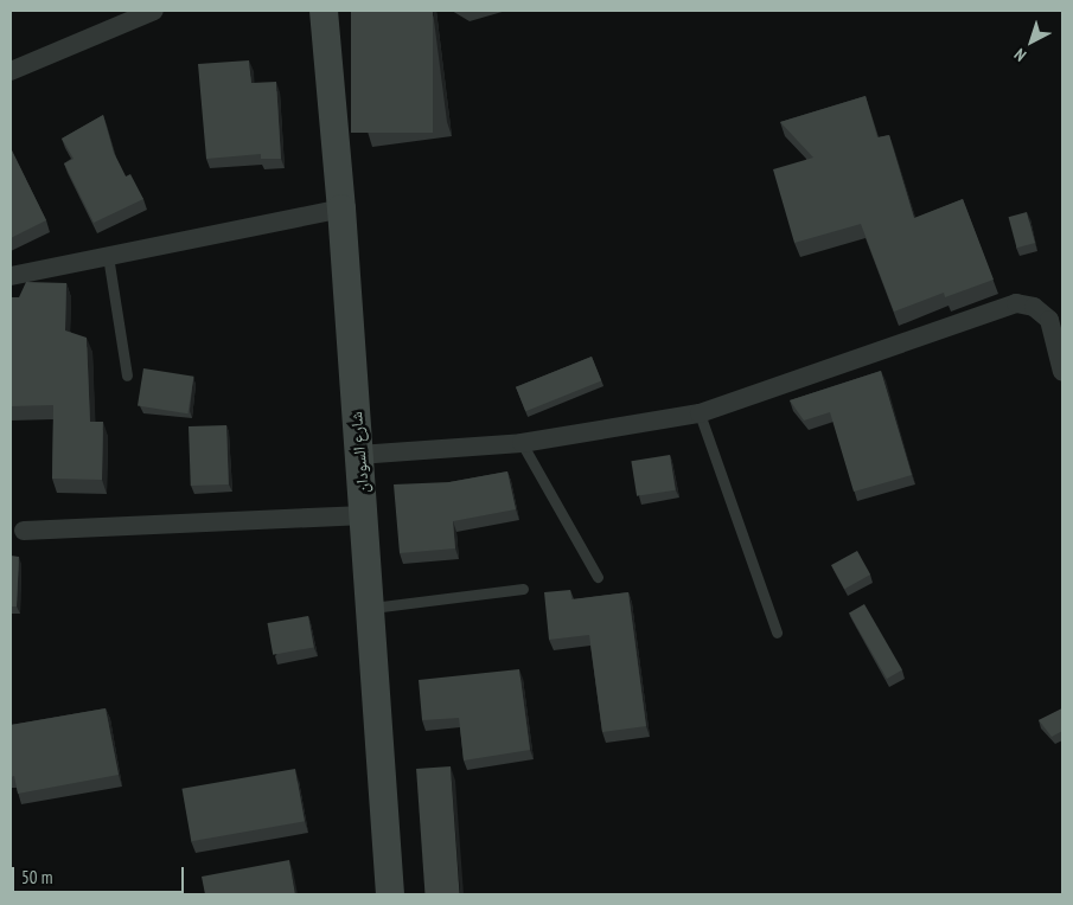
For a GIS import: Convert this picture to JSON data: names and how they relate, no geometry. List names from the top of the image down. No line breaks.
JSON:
{"streets":{"main road":["شارع السودان"]},"scale_bar":"50 m","north":"bottom left"}
